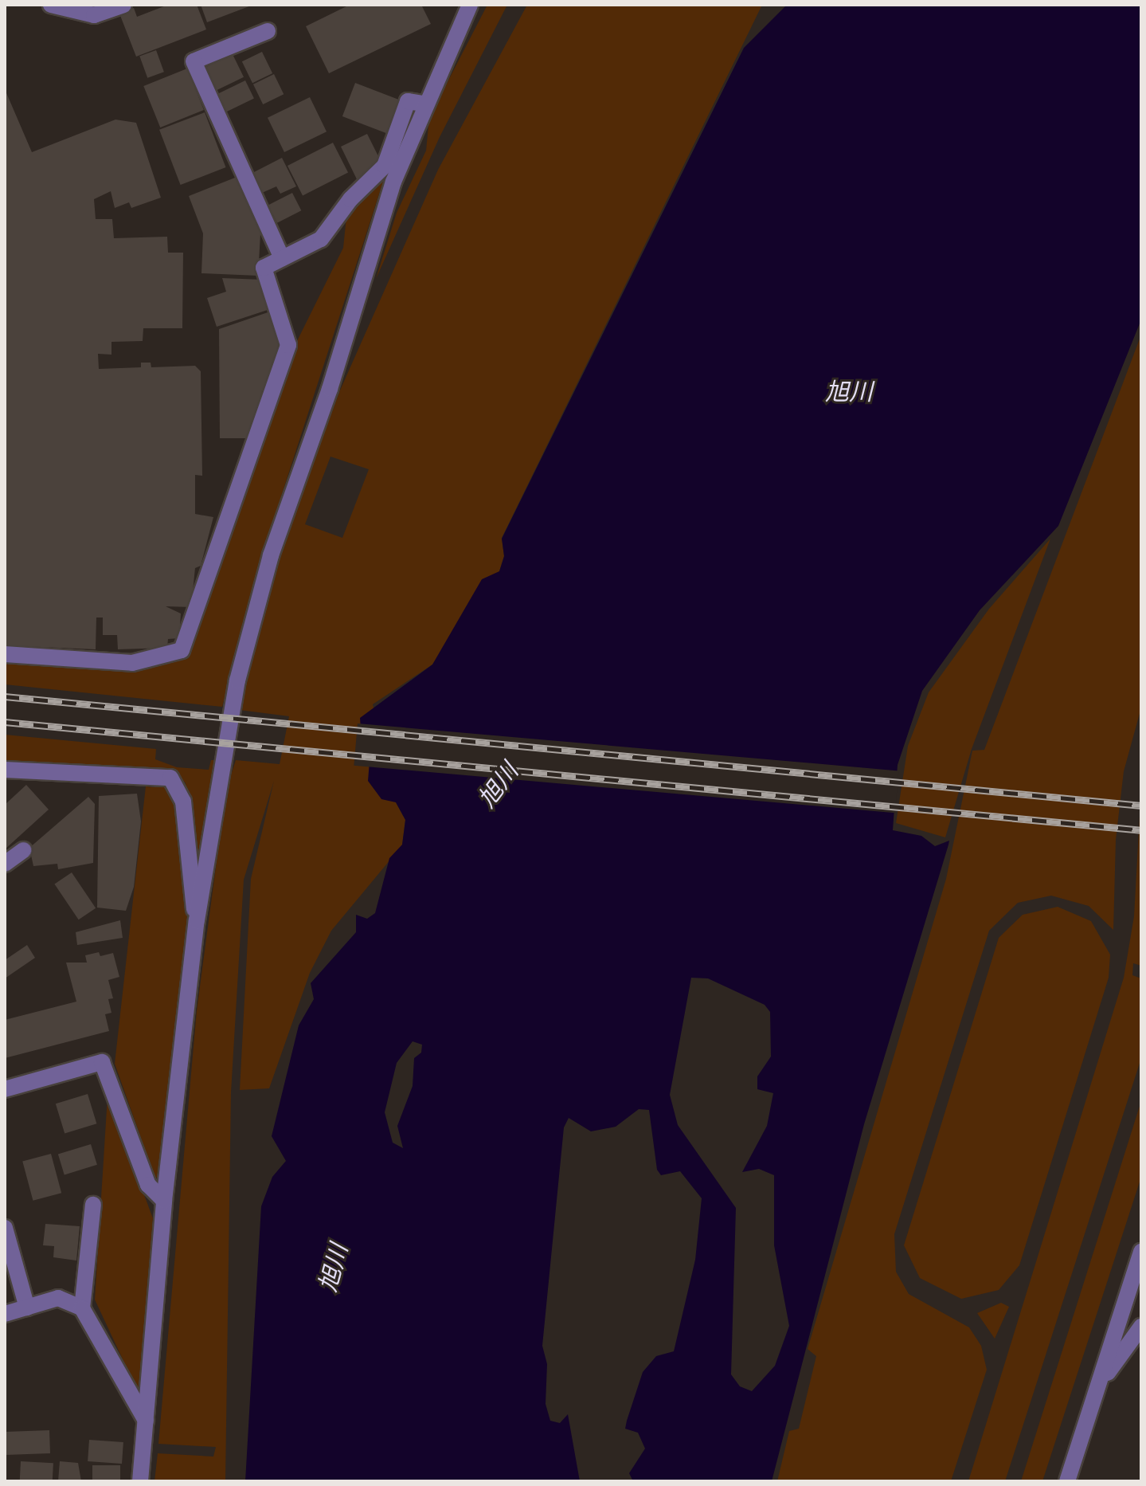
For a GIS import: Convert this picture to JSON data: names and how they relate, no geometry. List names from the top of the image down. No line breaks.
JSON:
{"water":["旭川"]}
